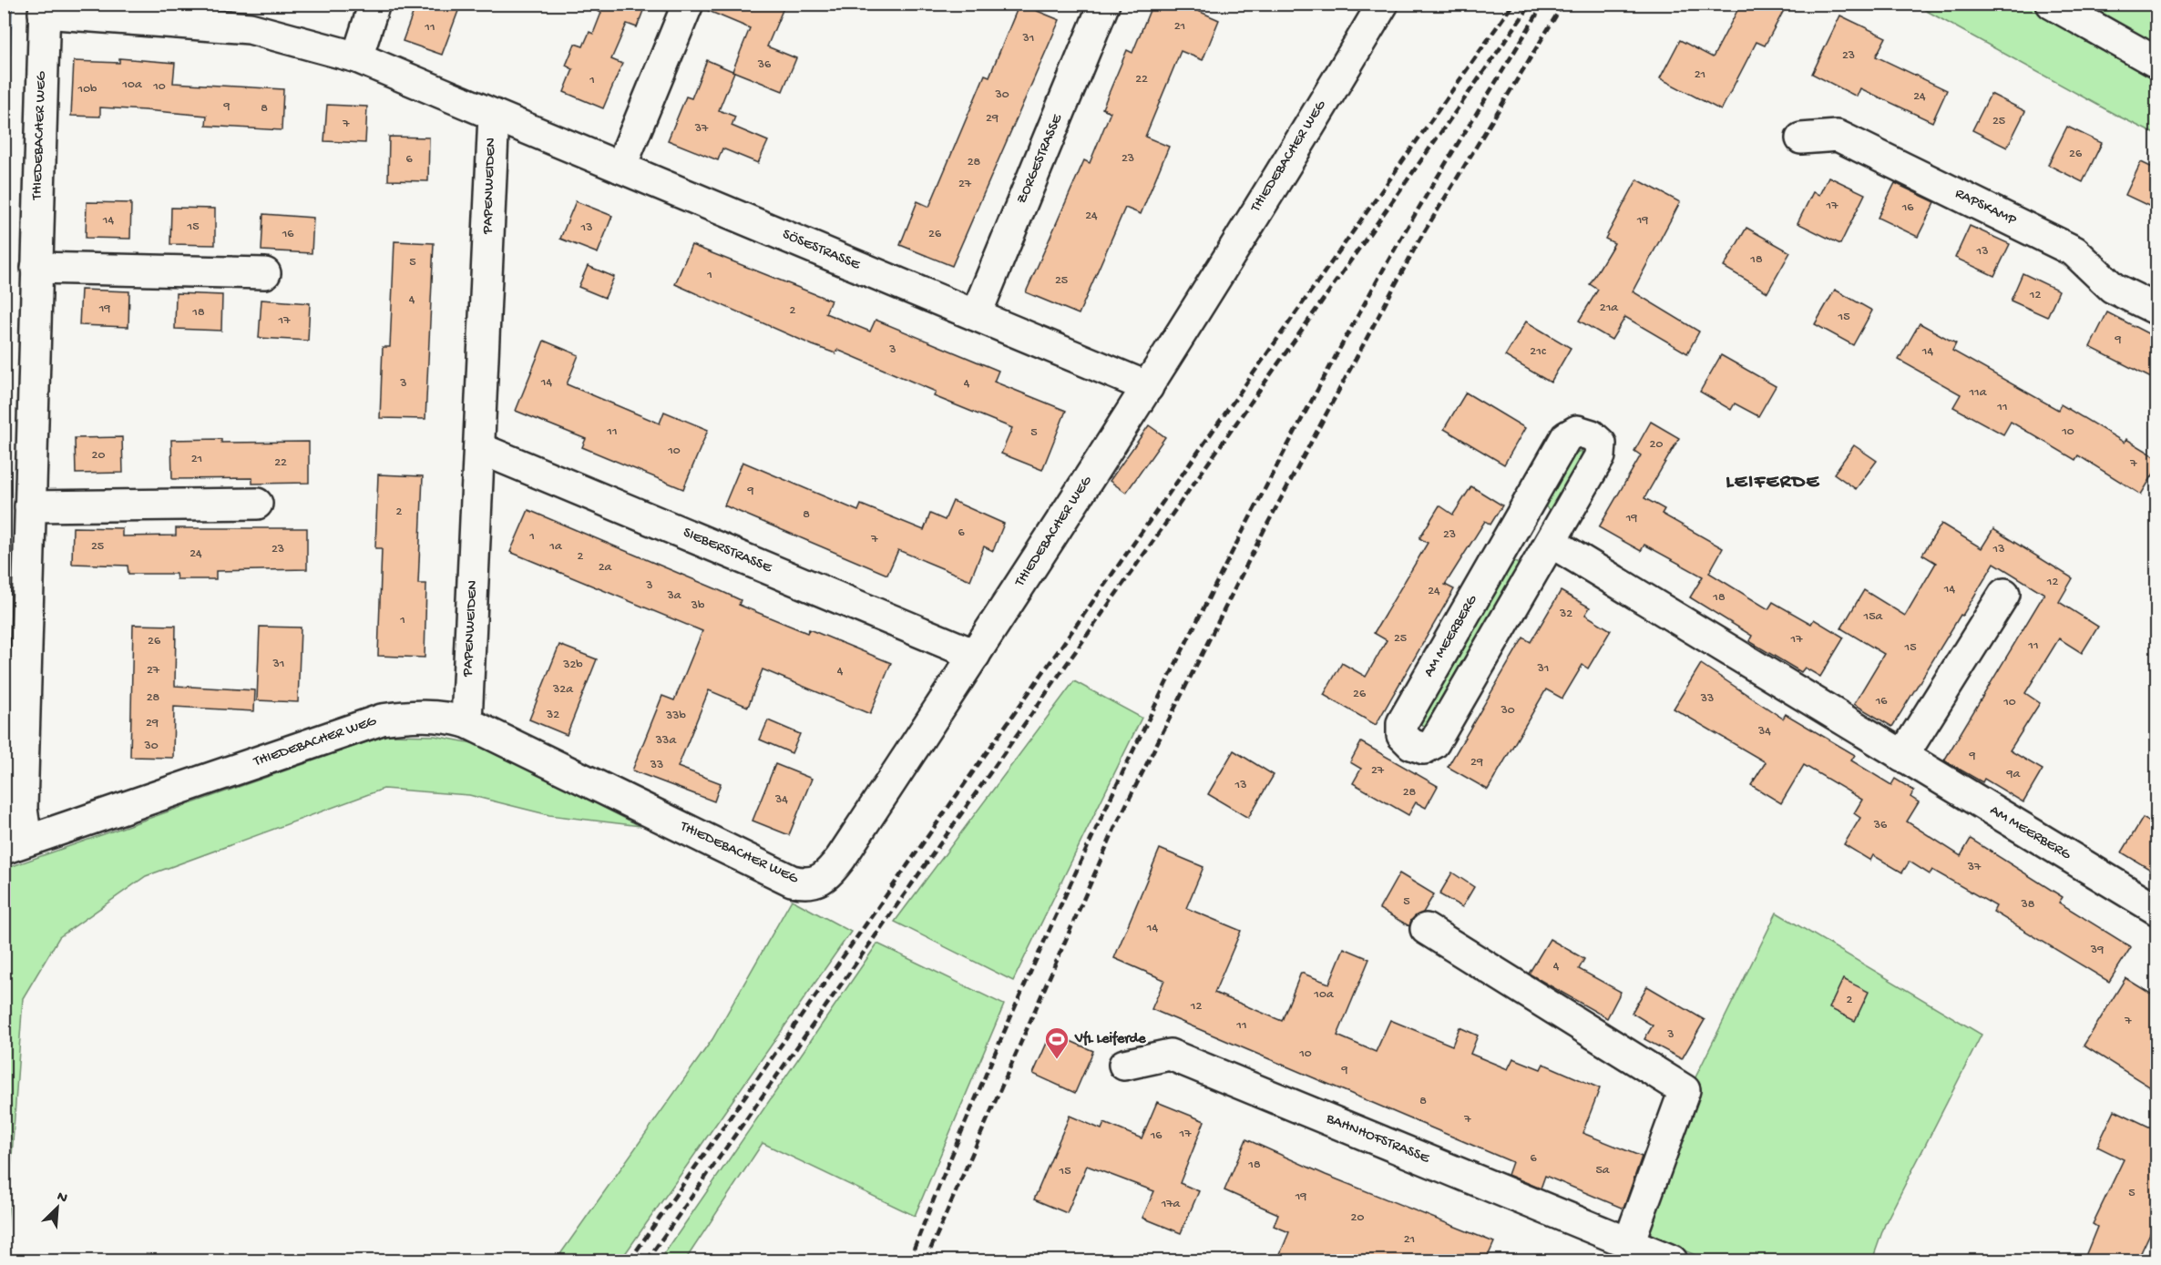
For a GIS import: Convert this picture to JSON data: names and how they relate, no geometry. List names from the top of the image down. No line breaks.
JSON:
{"streets":{"street":["THIEDEBACHER WEG","ZORGESTRASSE","PAPENWEIDEN","RAPSKAMP","SÖSESTRASSE","SIEBERSTRASSE","AM MEERBERG","BAHNHOFSTRASSE"]},"crossings":[["THIEDEBACHER WEG","PAPENWEIDEN"],["THIEDEBACHER WEG","SÖSESTRASSE"],["THIEDEBACHER WEG","SIEBERSTRASSE"],["ZORGESTRASSE","SÖSESTRASSE"],["PAPENWEIDEN","SÖSESTRASSE"],["PAPENWEIDEN","SIEBERSTRASSE"]],"districts":["LEIFERDE"],"places":{"sports":["VfL Leiferde"]},"house_numbers":["21","11","31","23","36","21","22","1","10a","10","10b","30","24","9","8","29","25","7","37","26","23","6","28","27","17","16","24","14","19","15","13","16","26","13","18","5","1","25","12","4","21a","19","2","18","15","17","9","3","21c","14","14","3","4","11a","11","11","10","5","20","10","20","21","22","7","9","2","8","19","6","23","1","7","25","1a","23","13","24","2","2a","12","3","14","24","3a","18","3b","32","15a","1","25","17","26","11","15","31","32b","31","27","4","32a","26","28","33","16","10","30","32","33b","29","34","33a","30","9","29","33","27","9a","13","28","34","36","37","5","38","14","39","4","10a","2","12","7","11","3","10","9","8","7","17","16","6","18","5a","15","5","19","17a","20","21"],"north":"top right"}
